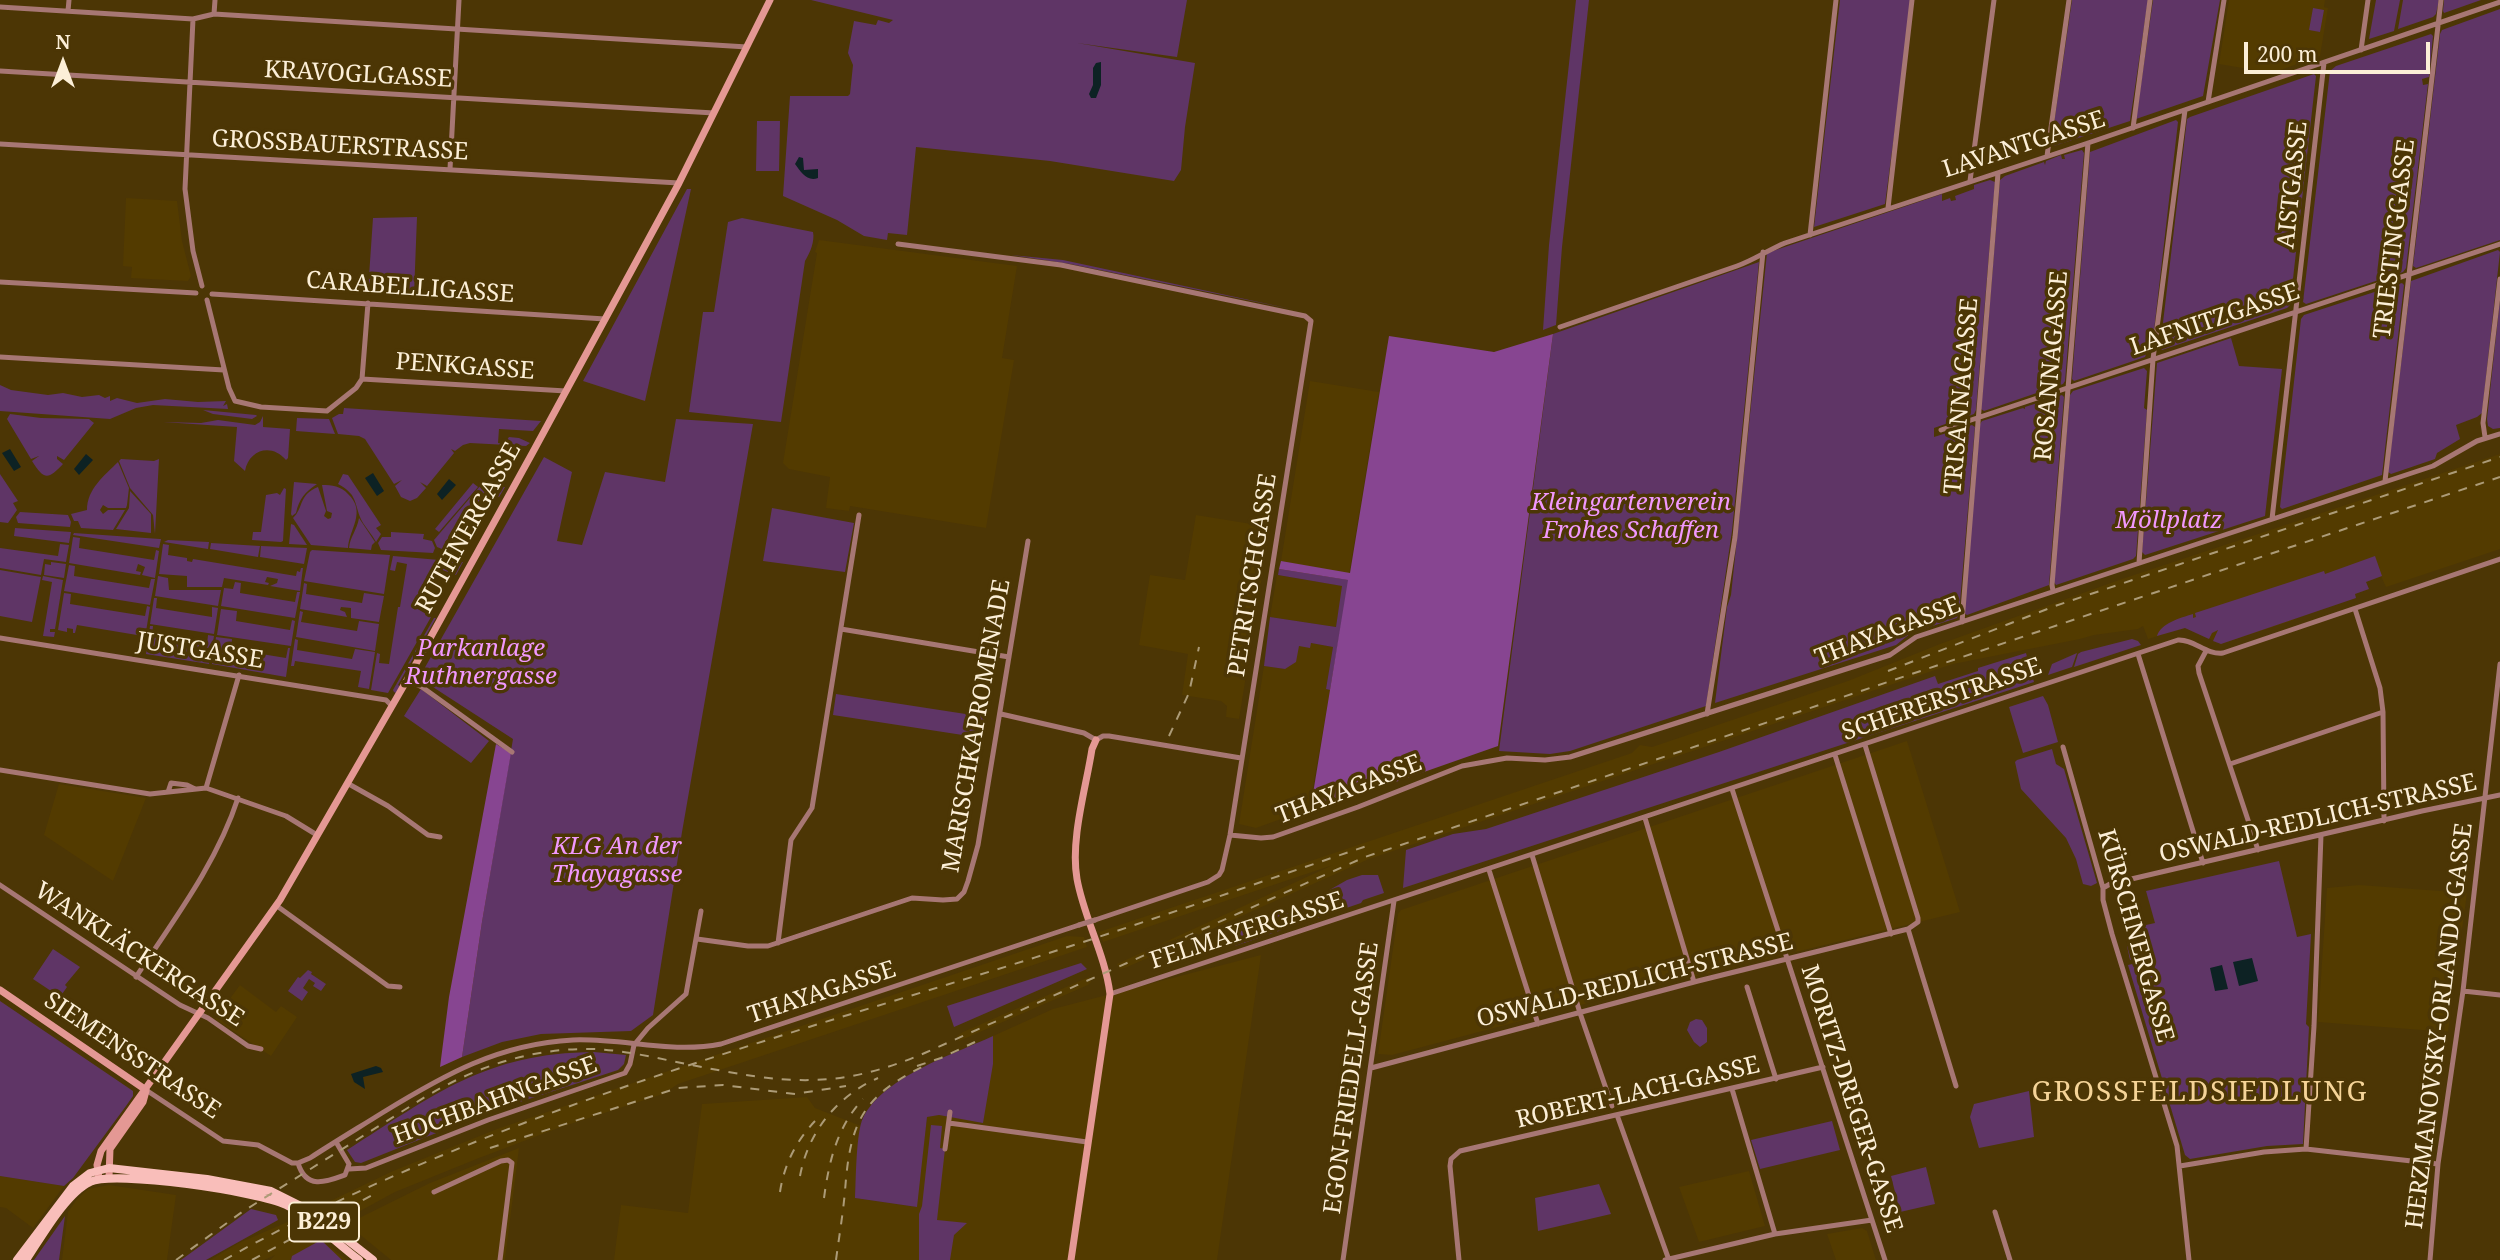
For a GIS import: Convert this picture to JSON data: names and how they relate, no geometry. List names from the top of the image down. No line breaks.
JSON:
{"streets":{"main road":["B229"],"street":["KRAVOGLGASSE","LAVANTGASSE","GROSSBAUERSTRASSE","AISTGASSE","TRIESTINGGASSE","CARABELLIGASSE","LAFNITZGASSE","ROSANNAGASSE","PENKGASSE","TRISANNAGASSE","RUTHNERGASSE","PETRITSCHGASSE","THAYAGASSE","JUSTGASSE","SCHERERSTRASSE","MARISCHKAPROMENADE","OSWALD-REDLICH-STRASSE","FELMAYERGASSE","KÜRSCHNERGASSE","WANKLÄCKERGASSE","HERZMANOVSKY-ORLANDO-GASSE","SIEMENSSTRASSE","EGON-FRIEDELL-GASSE","ROBERT-LACH-GASSE","MORITZ-DREGER-GASSE","HOCHBAHNGASSE"]},"crossings":[["KRAVOGLGASSE","RUTHNERGASSE"],["LAVANTGASSE","AISTGASSE"],["LAVANTGASSE","TRIESTINGGASSE"],["LAVANTGASSE","ROSANNAGASSE"],["LAVANTGASSE","TRISANNAGASSE"],["GROSSBAUERSTRASSE","RUTHNERGASSE"],["AISTGASSE","LAFNITZGASSE"],["TRIESTINGGASSE","LAFNITZGASSE"],["TRIESTINGGASSE","THAYAGASSE"],["CARABELLIGASSE","RUTHNERGASSE"],["LAFNITZGASSE","ROSANNAGASSE"],["LAFNITZGASSE","TRISANNAGASSE"],["ROSANNAGASSE","THAYAGASSE"],["PENKGASSE","RUTHNERGASSE"],["TRISANNAGASSE","THAYAGASSE"],["RUTHNERGASSE","JUSTGASSE"],["RUTHNERGASSE","WANKLÄCKERGASSE"],["RUTHNERGASSE","SIEMENSSTRASSE"],["RUTHNERGASSE","B229"],["PETRITSCHGASSE","THAYAGASSE"],["THAYAGASSE","SIEMENSSTRASSE"],["THAYAGASSE","HOCHBAHNGASSE"],["SCHERERSTRASSE","FELMAYERGASSE"],["SCHERERSTRASSE","EGON-FRIEDELL-GASSE"],["SCHERERSTRASSE","MORITZ-DREGER-GASSE"],["OSWALD-REDLICH-STRASSE","KÜRSCHNERGASSE"],["OSWALD-REDLICH-STRASSE","HERZMANOVSKY-ORLANDO-GASSE"],["OSWALD-REDLICH-STRASSE","EGON-FRIEDELL-GASSE"],["OSWALD-REDLICH-STRASSE","MORITZ-DREGER-GASSE"],["FELMAYERGASSE","EGON-FRIEDELL-GASSE"],["SIEMENSSTRASSE","HOCHBAHNGASSE"],["ROBERT-LACH-GASSE","MORITZ-DREGER-GASSE"]],"districts":["GROSSFELDSIEDLUNG"],"parks":["Kleingartenverein Frohes Schaffen","Möllplatz","Parkanlage Ruthnergasse","KLG An der Thayagasse"],"scale_bar":"200 m","north":"top"}
